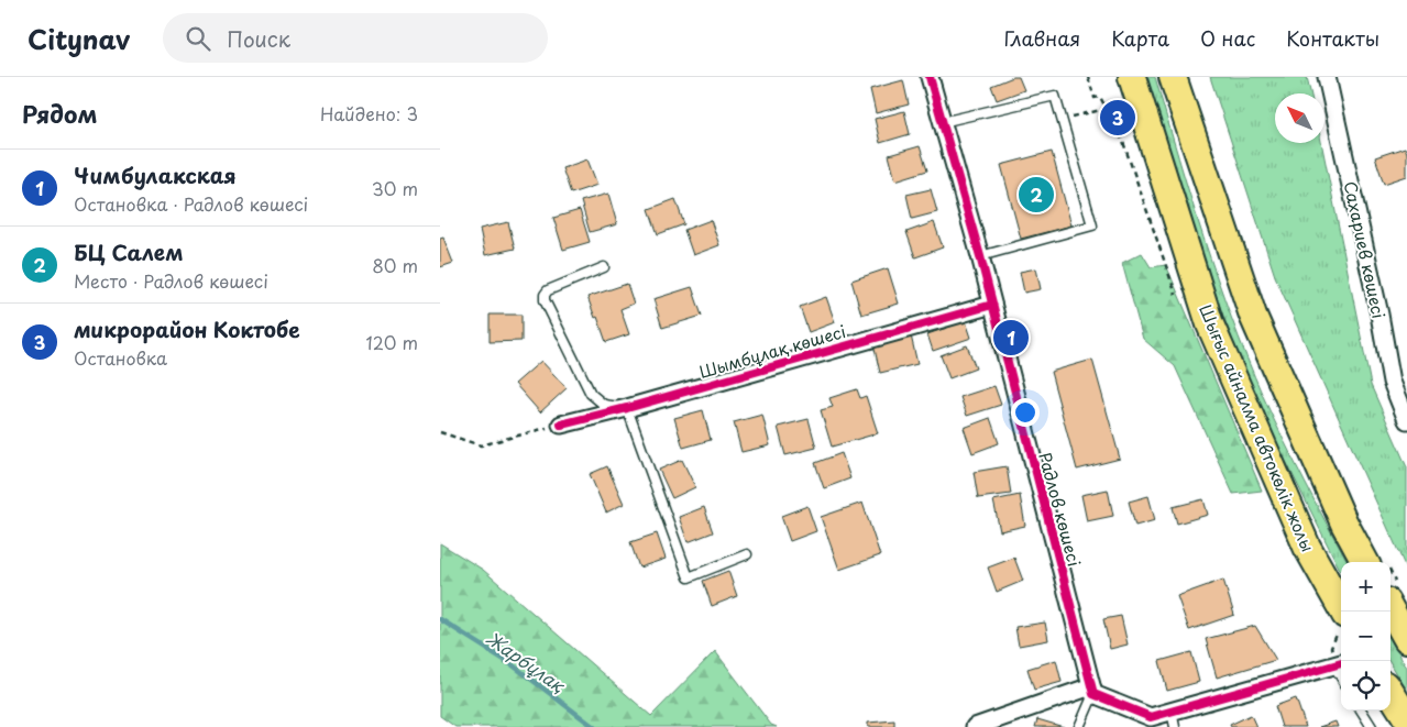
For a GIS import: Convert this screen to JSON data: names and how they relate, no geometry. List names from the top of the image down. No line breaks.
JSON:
{"streets":{"main road":["Шығыс айналма автокөлік жолы"],"street":["Сахариев көшесі","Шымбұлақ көшесі","Радлов көшесі"]},"crossings":[["Шымбұлақ көшесі","Радлов көшесі"]],"water":["Жарбұлақ"],"north":"top left","page":{"header":"Citynav","search":"Поиск","nav":["Главная","Карта","О нас","Контакты"],"heading":["Рядом","Найдено: 3"],"pins":["3","2","1"],"list":[{"mark":"1","name":"Чимбулакская","note":"Остановка · Радлов көшесі","value":"30 m"},{"mark":"2","name":"БЦ Салем","note":"Место · Радлов көшесі","value":"80 m"},{"mark":"3","name":"микрорайон Коктобе","note":"Остановка","value":"120 m"}],"map_buttons":["+","−"]}}
